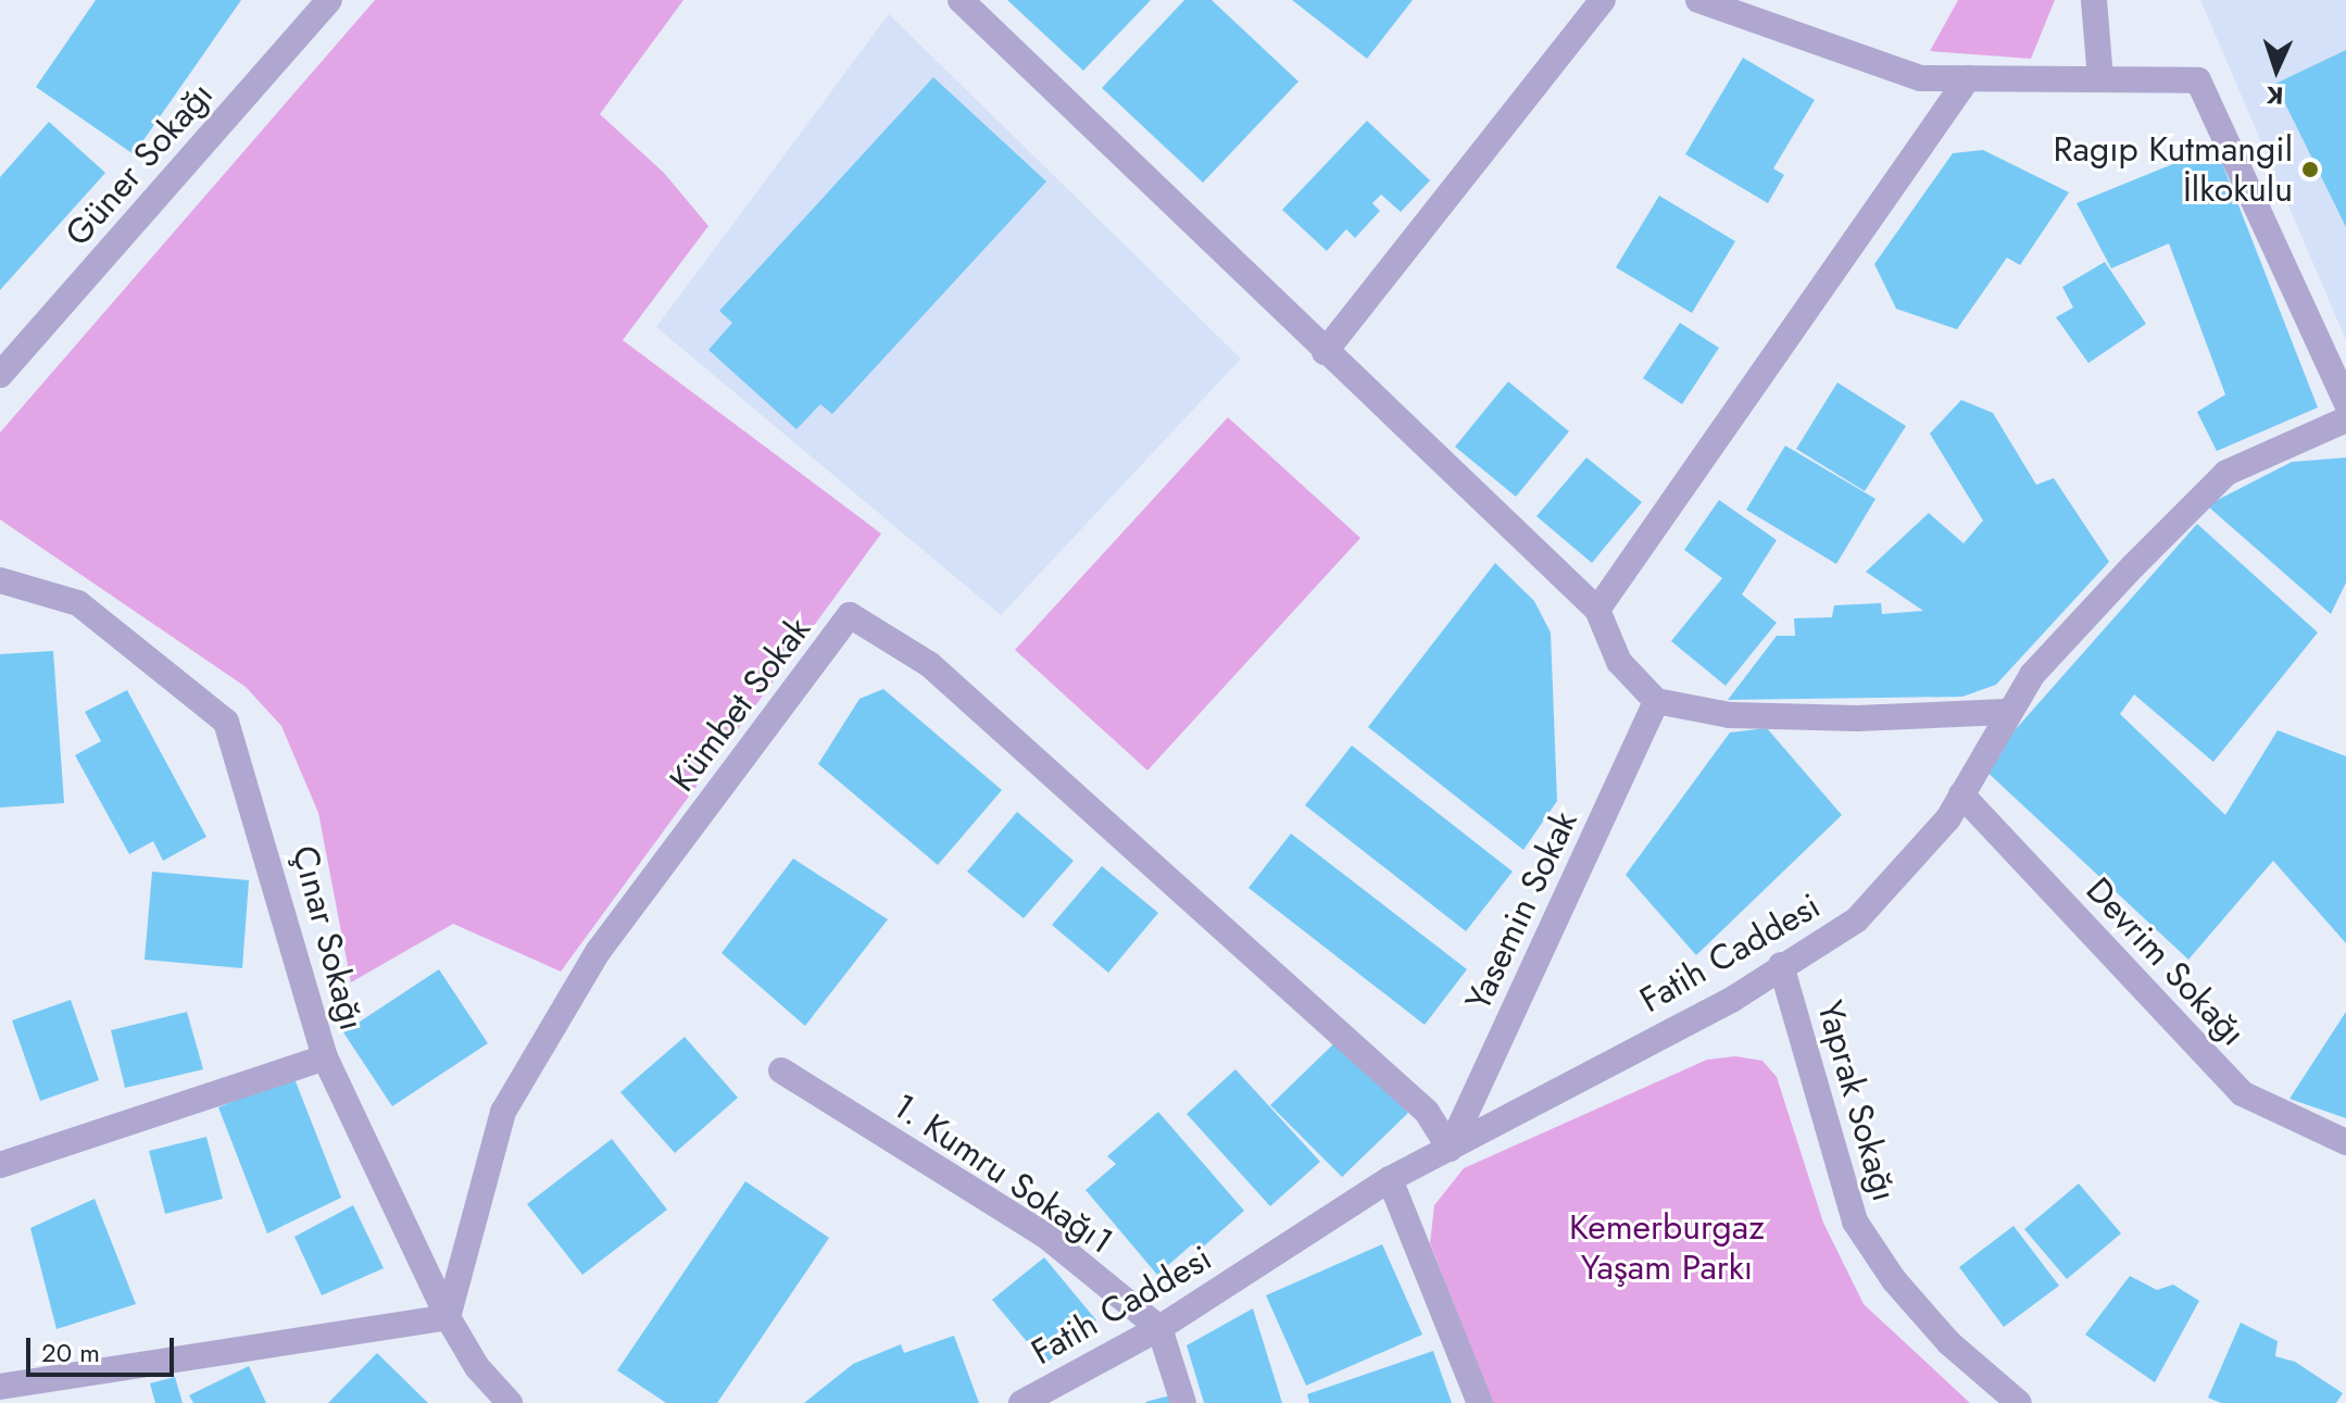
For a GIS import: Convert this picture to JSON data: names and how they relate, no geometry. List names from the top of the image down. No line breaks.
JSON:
{"streets":{"street":["Güner Sokağı","Kümbet Sokak","Yasemin Sokak","Çınar Sokağı","Fatih Caddesi","Devrim Sokağı","Yaprak Sokağı","1. Kumru Sokağı1"]},"crossings":[["Kümbet Sokak","Yasemin Sokak"],["Kümbet Sokak","Çınar Sokağı"],["Kümbet Sokak","Fatih Caddesi"],["Yasemin Sokak","Fatih Caddesi"],["Fatih Caddesi","Devrim Sokağı"],["Fatih Caddesi","Yaprak Sokağı"],["Fatih Caddesi","1. Kumru Sokağı1"]],"parks":["Kemerburgaz Yaşam Parkı"],"places":["Ragıp Kutmangil İlkokulu"],"scale_bar":"20 m","north":"bottom"}
